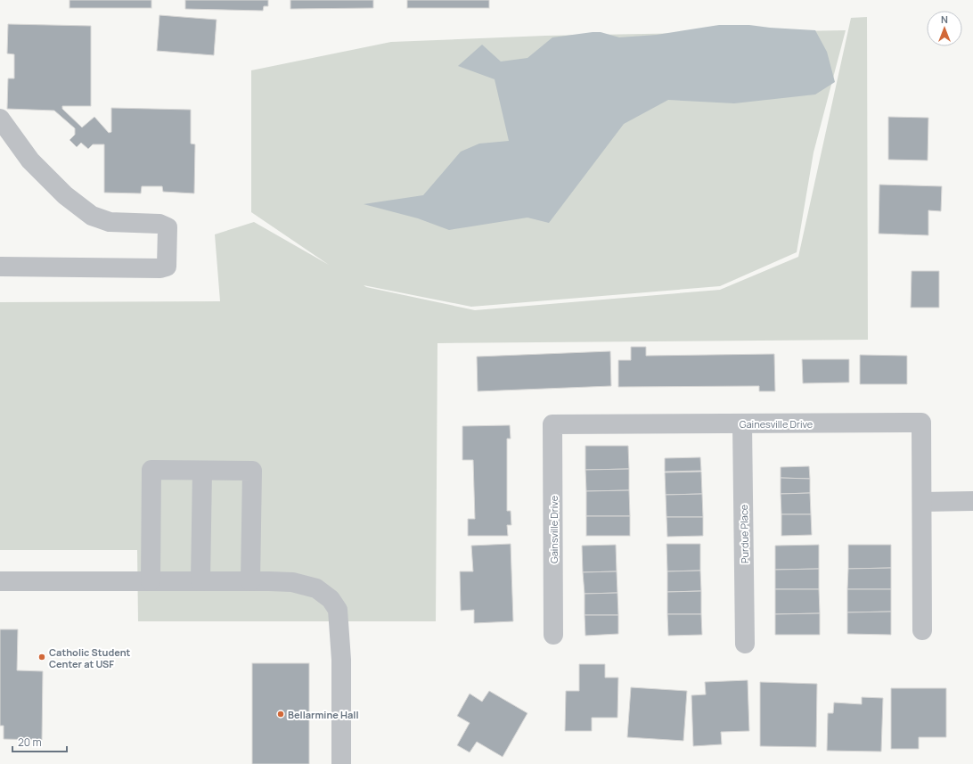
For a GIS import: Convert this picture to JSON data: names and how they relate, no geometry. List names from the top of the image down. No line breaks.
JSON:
{"streets":{"street":["Gainesville Drive","Gainsville Drive","Purdue Place"]},"crossings":[["Gainesville Drive","Gainsville Drive"],["Gainesville Drive","Purdue Place"]],"places":["Catholic Student Center at USF","Bellarmine Hall"],"scale_bar":"20 m","north":"top"}
